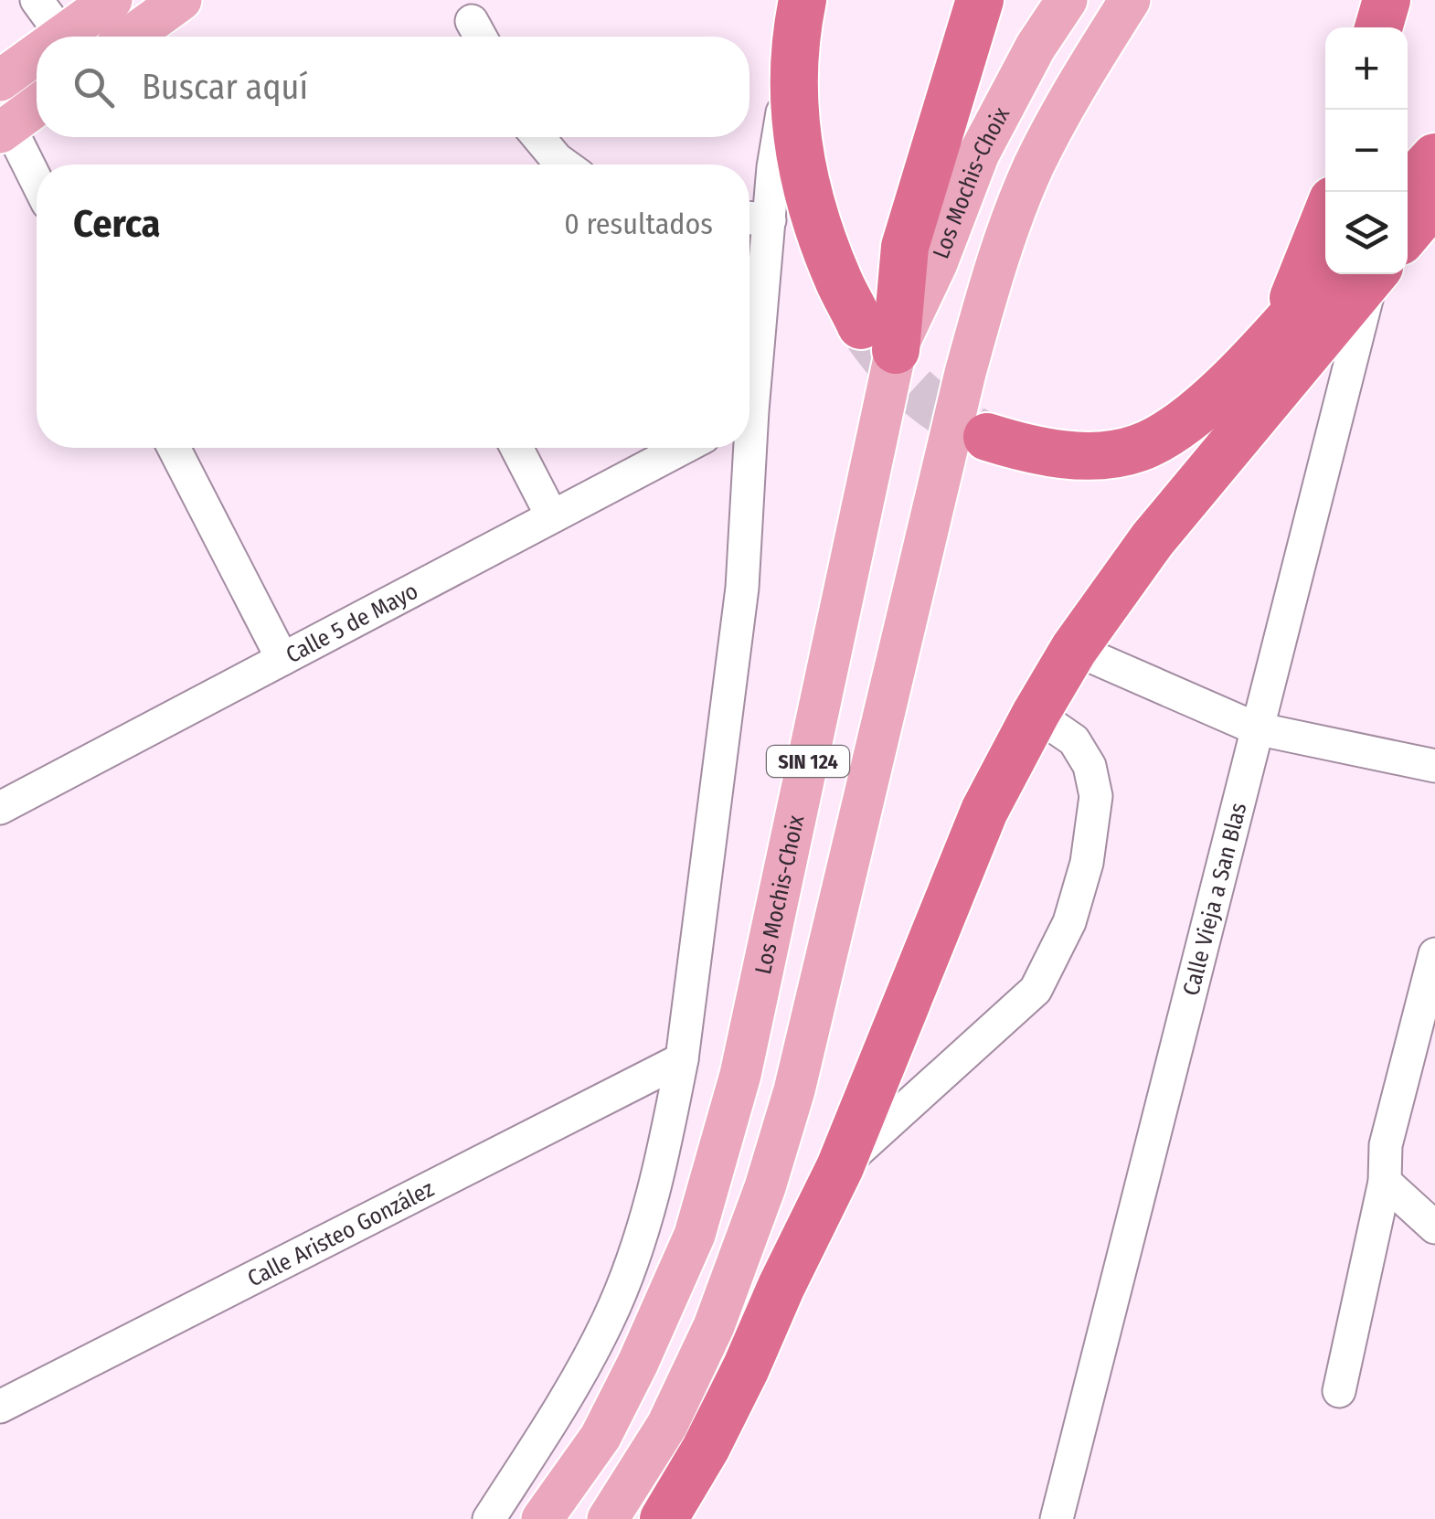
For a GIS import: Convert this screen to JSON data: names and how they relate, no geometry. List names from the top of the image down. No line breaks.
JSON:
{"streets":{"main road":["Los Mochis-Choix","SIN 124"],"street":["Calle 5 de Mayo","Calle Vieja a San Blas","Calle Aristeo González"]},"page":{"map_buttons":["+","−"],"search":"Buscar aquí","heading":["Cerca","0 resultados"]}}
